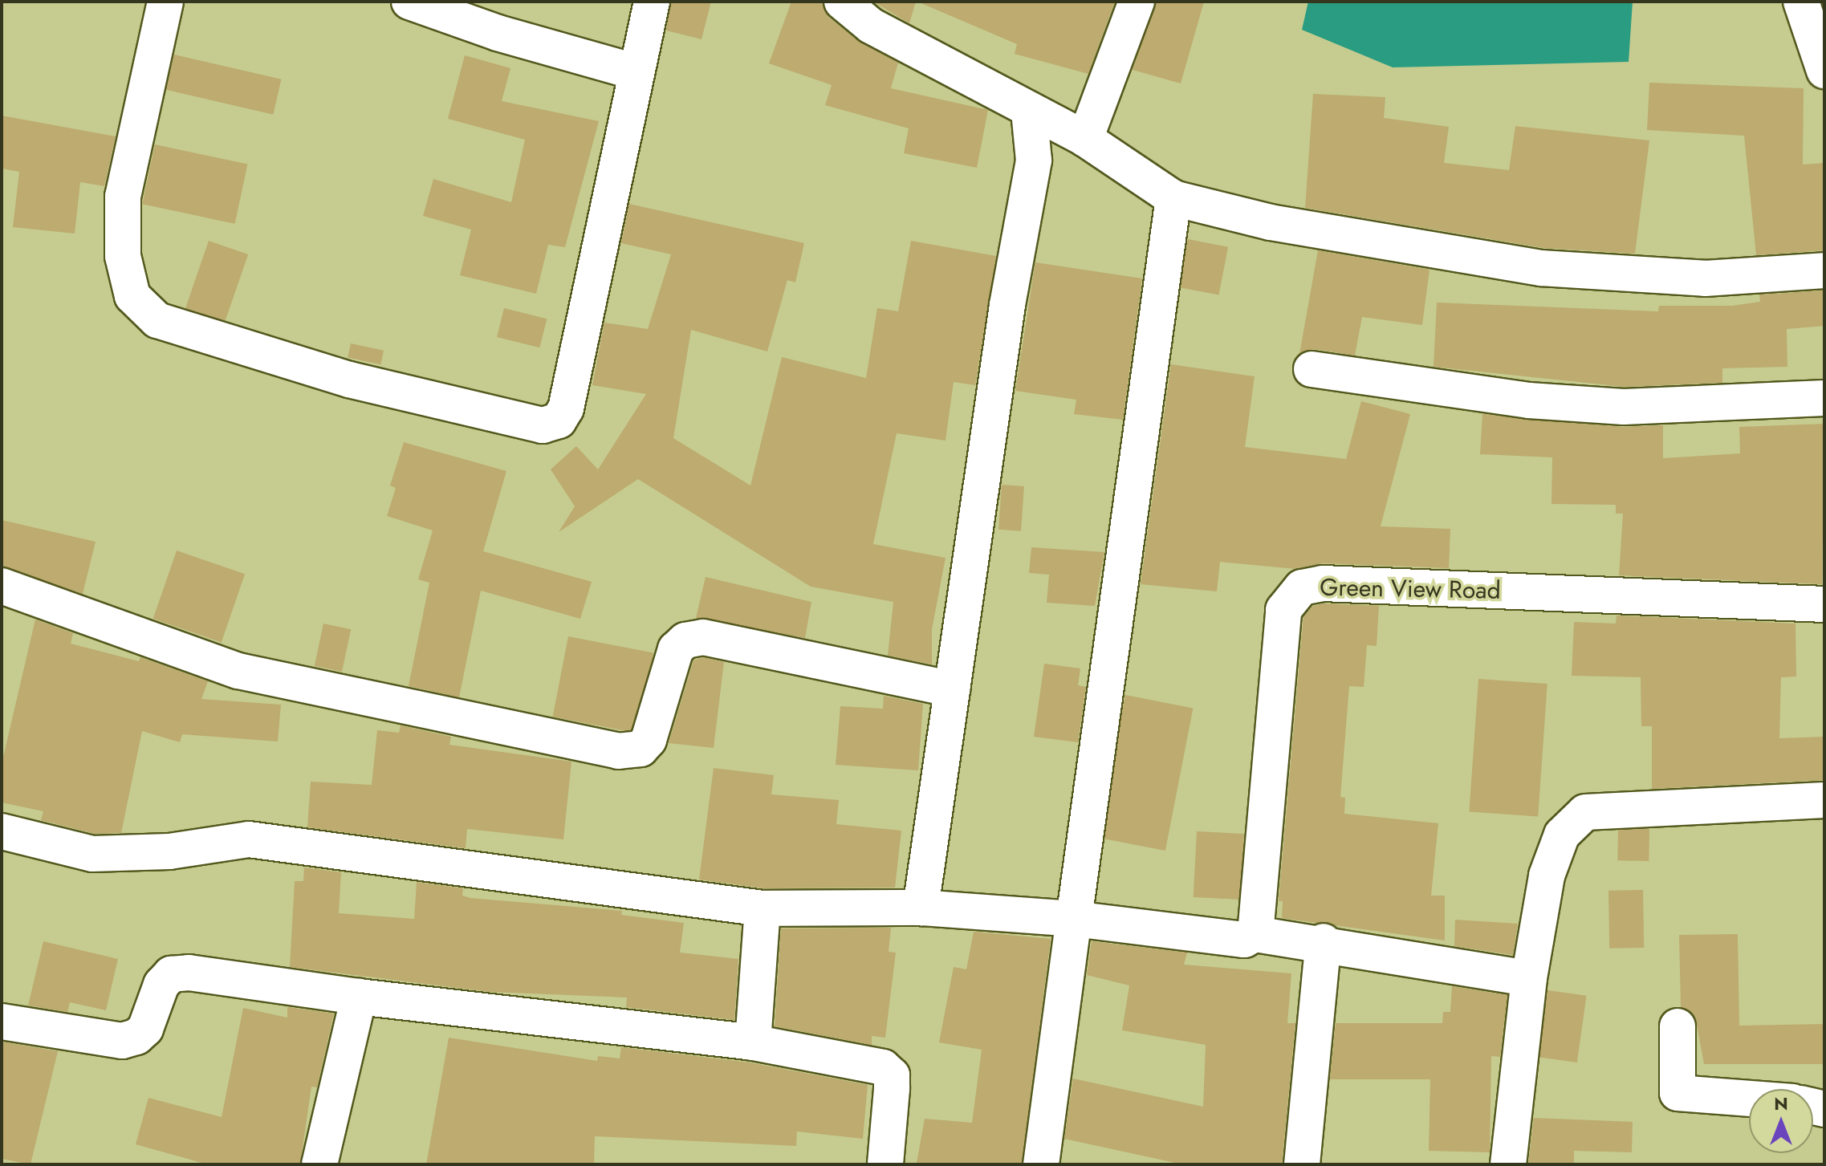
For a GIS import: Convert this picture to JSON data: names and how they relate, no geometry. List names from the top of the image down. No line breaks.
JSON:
{"streets":{"street":["Green View Road"]},"north":"top"}
